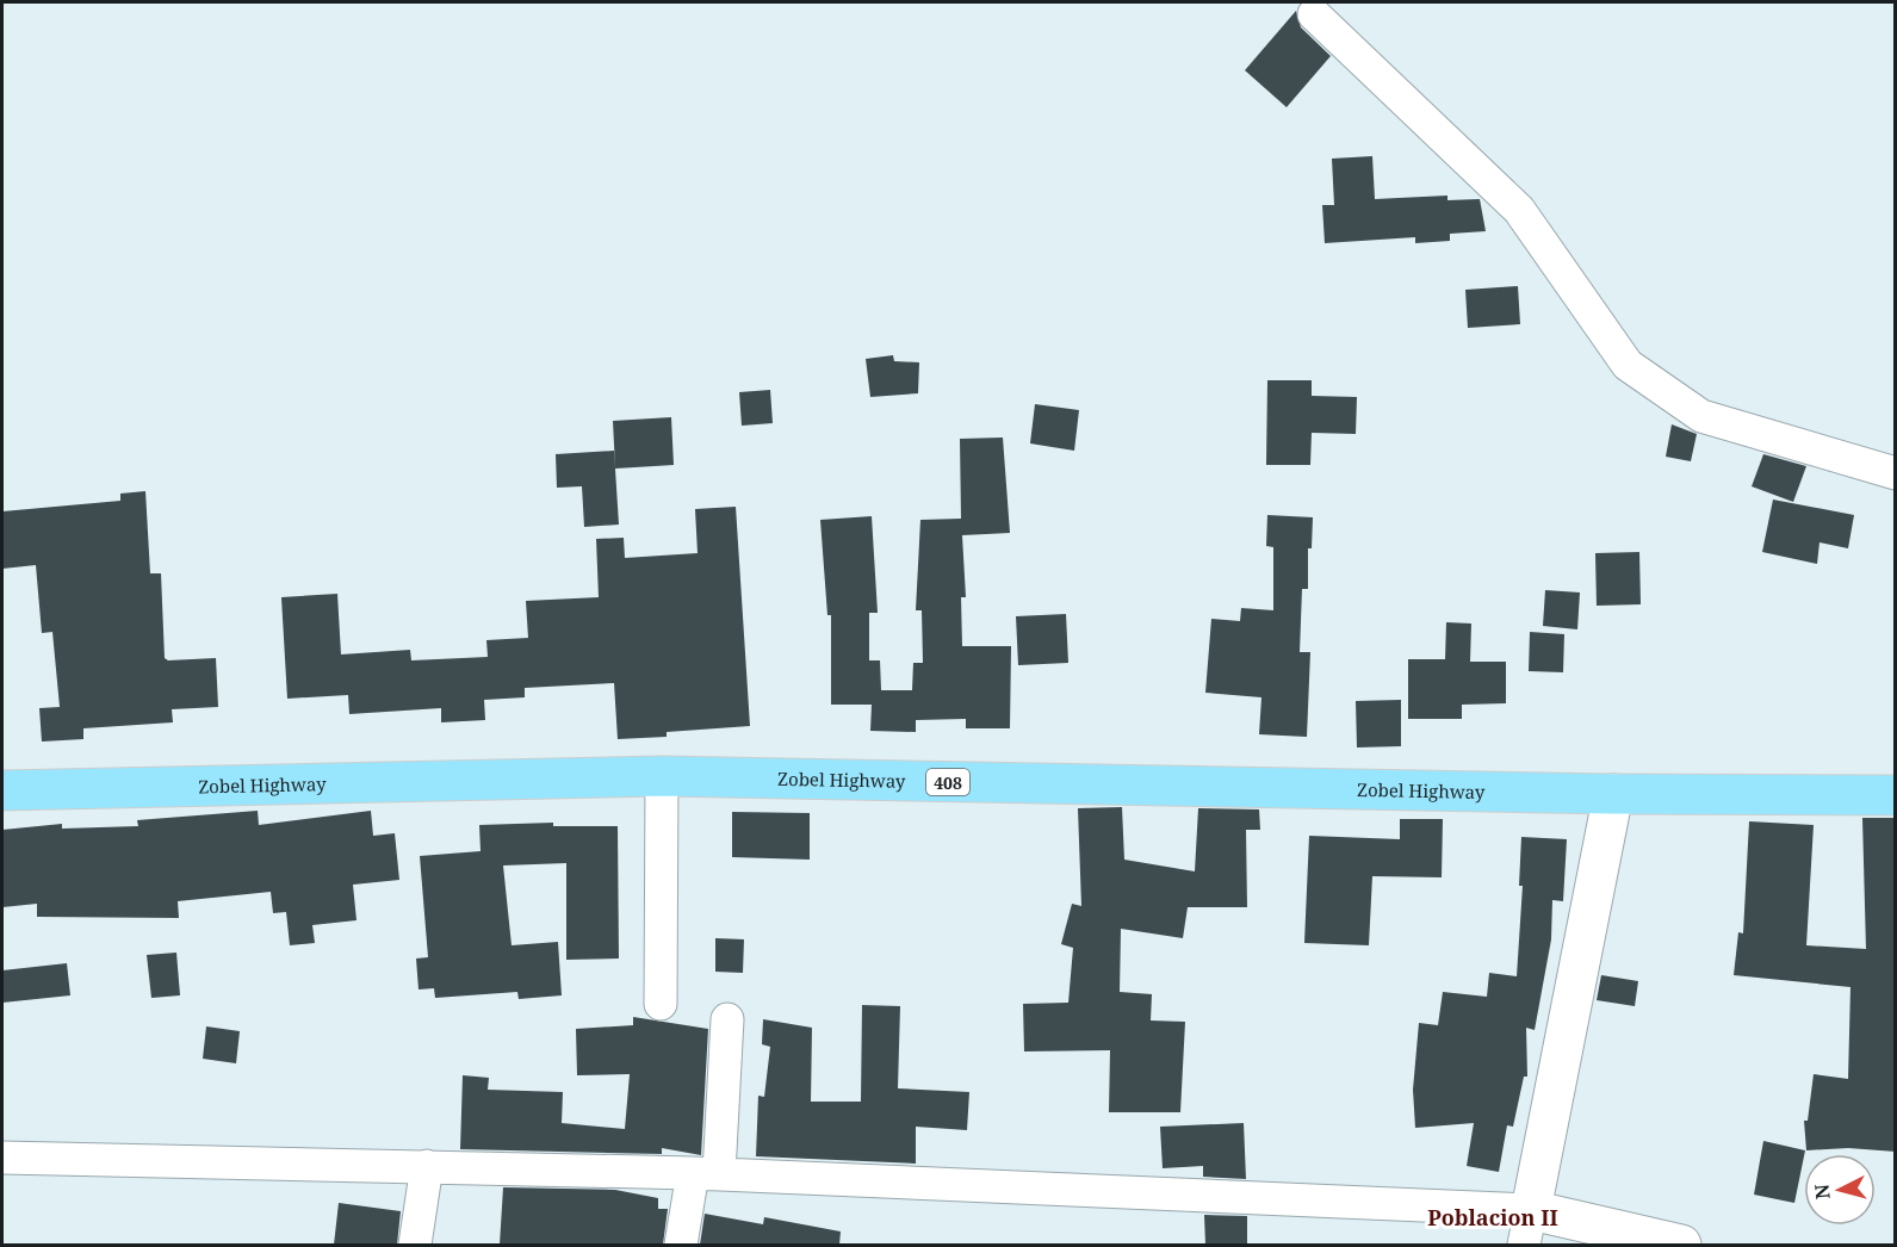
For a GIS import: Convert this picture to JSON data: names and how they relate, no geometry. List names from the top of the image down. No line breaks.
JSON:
{"streets":{"main road":["Zobel Highway","408"]},"districts":["Poblacion II"],"north":"left"}
